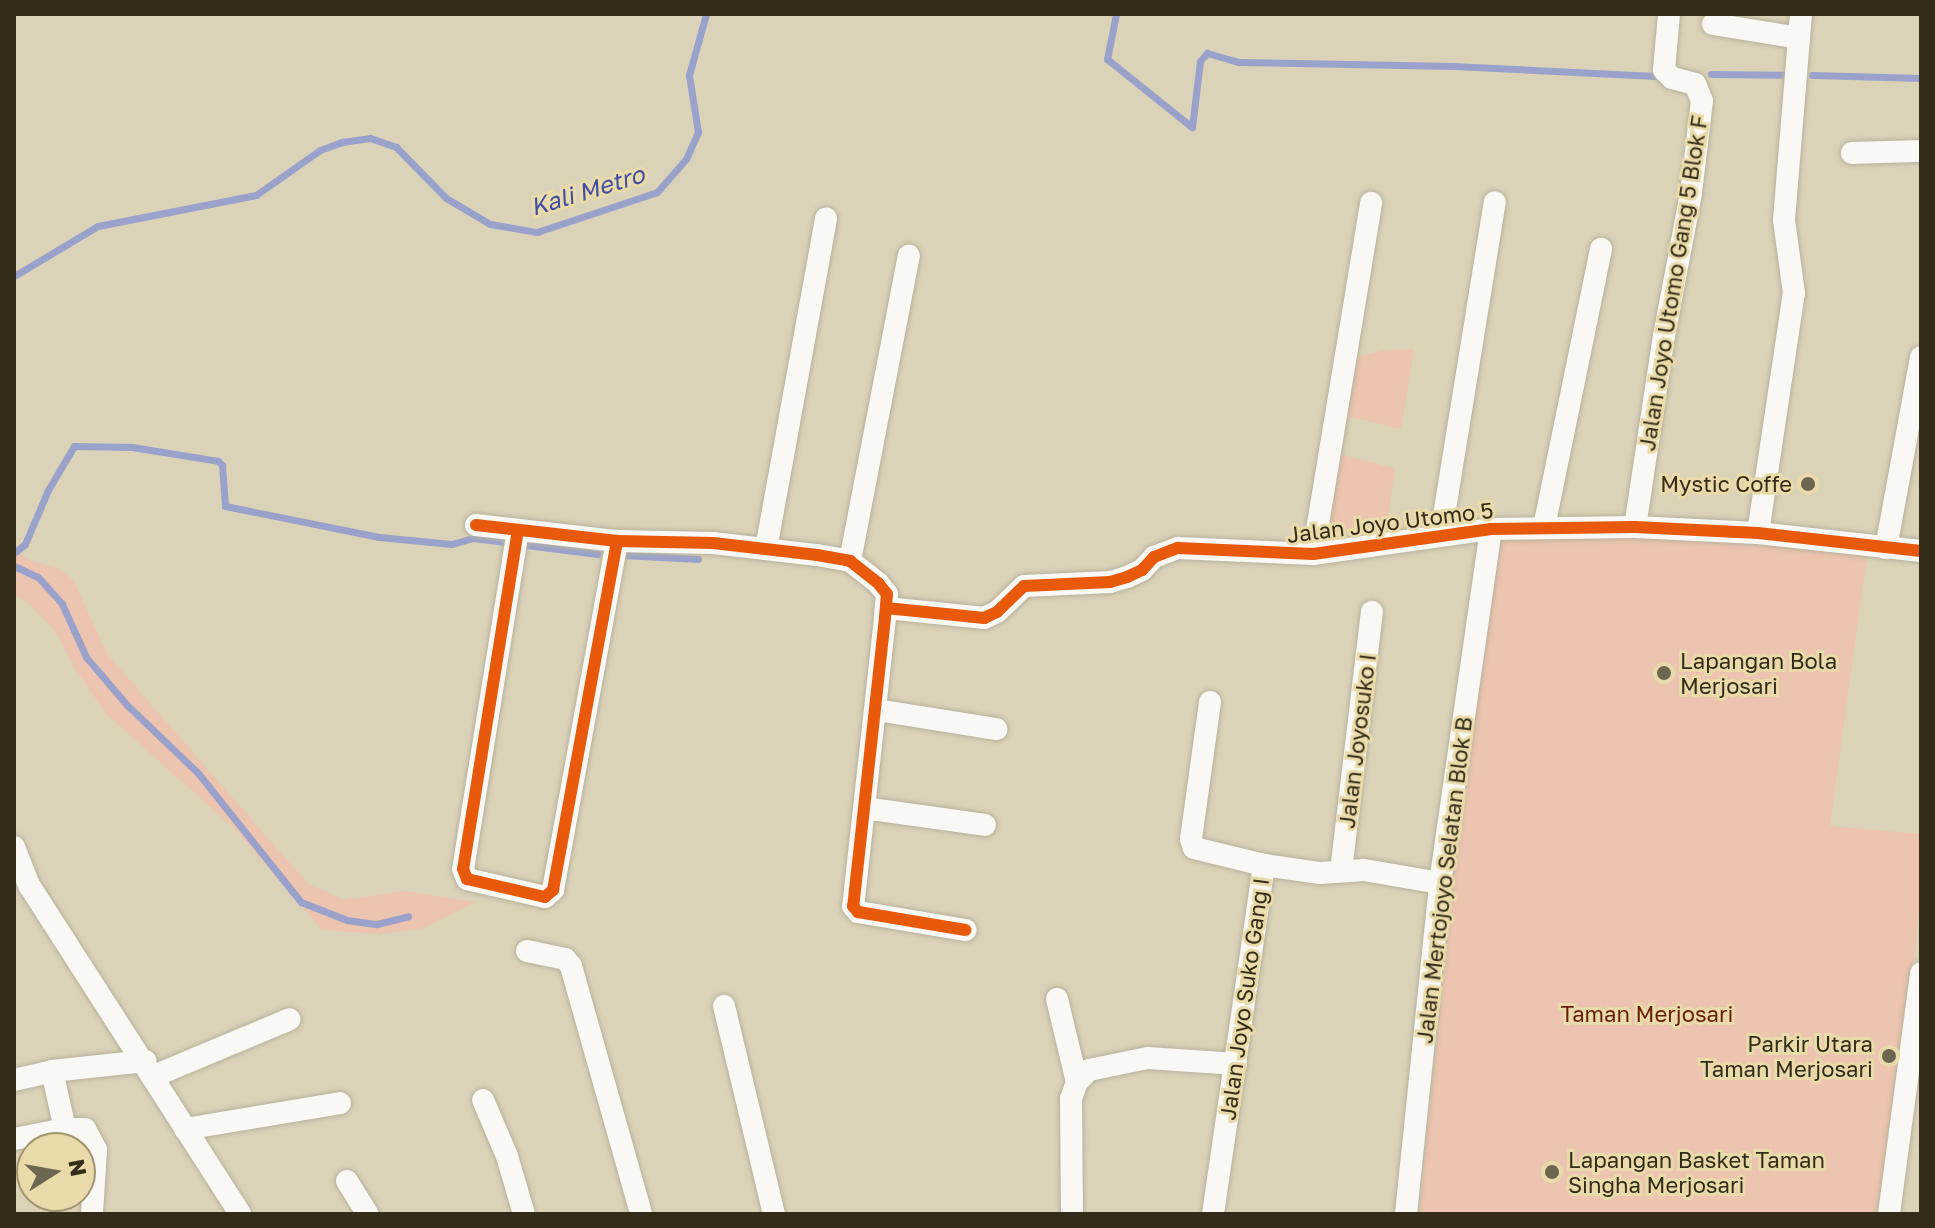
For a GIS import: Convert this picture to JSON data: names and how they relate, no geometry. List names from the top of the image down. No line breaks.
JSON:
{"streets":{"street":["Jalan Joyo Utomo Gang 5 Blok F","Jalan Joyo Utomo 5","Jalan Joyosuko I","Jalan Mertojoyo Selatan Blok B","Jalan Joyo Suko Gang I"]},"crossings":[["Jalan Joyo Utomo Gang 5 Blok F","Jalan Joyo Utomo 5"],["Jalan Joyo Utomo 5","Jalan Mertojoyo Selatan Blok B"],["Jalan Joyosuko I","Jalan Joyo Suko Gang I"],["Jalan Mertojoyo Selatan Blok B","Jalan Joyo Suko Gang I"]],"water":["Kali Metro"],"parks":["Taman Merjosari"],"places":["Mystic Coffe","Lapangan Bola Merjosari","Parkir Utara Taman Merjosari","Lapangan Basket Taman Singha Merjosari"],"north":"right"}
